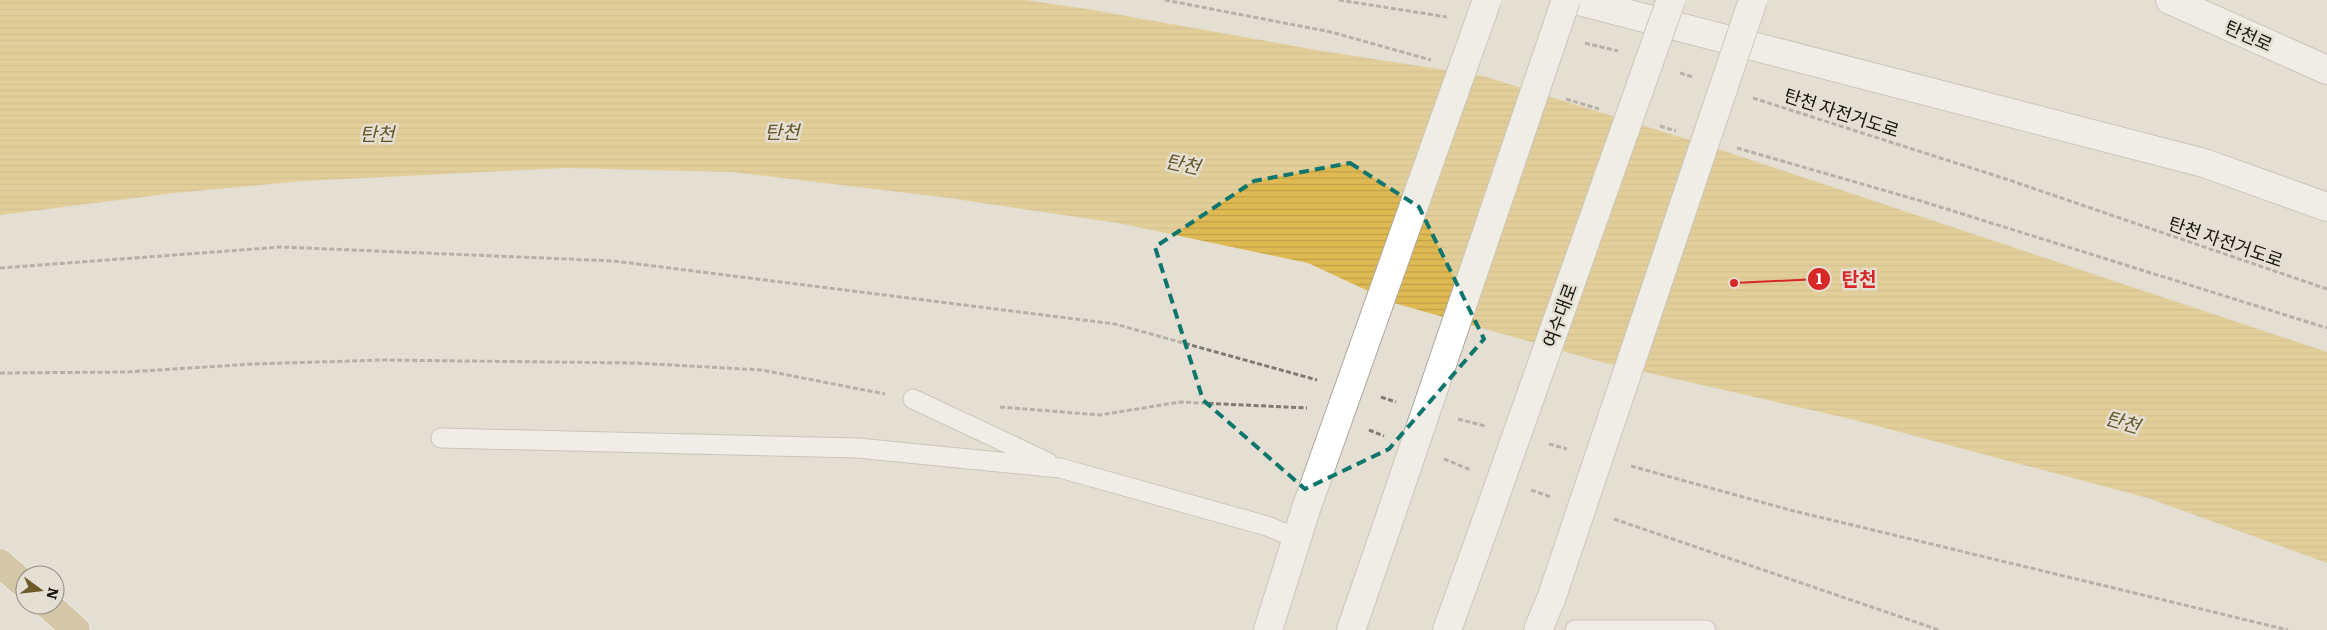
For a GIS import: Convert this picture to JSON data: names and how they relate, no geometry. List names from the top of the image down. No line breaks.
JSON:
{"streets":{"main road":["탄천로","여수대로"],"path":["탄천 자전거도로"]},"water":["탄천"],"places":["탄천"],"north":"right"}
